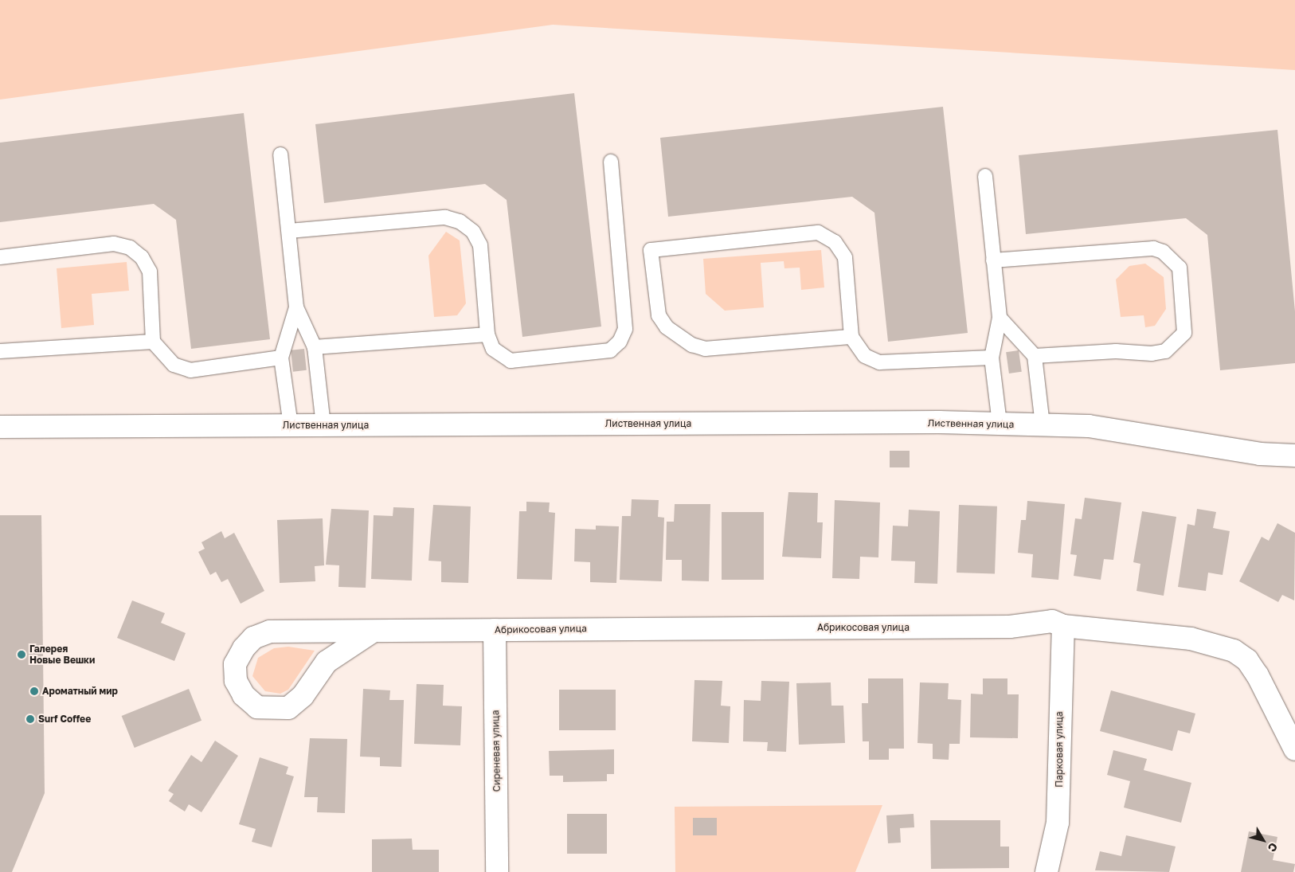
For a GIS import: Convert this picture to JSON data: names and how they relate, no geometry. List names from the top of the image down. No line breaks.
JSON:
{"streets":{"street":["Лиственная улица","Абрикосовая улица","Парковая улица","Сиреневая улица"]},"crossings":[["Абрикосовая улица","Парковая улица"],["Абрикосовая улица","Сиреневая улица"]],"places":["Галерея Новые Вешки","Ароматный мир","Surf Coffee"],"north":"bottom right"}
